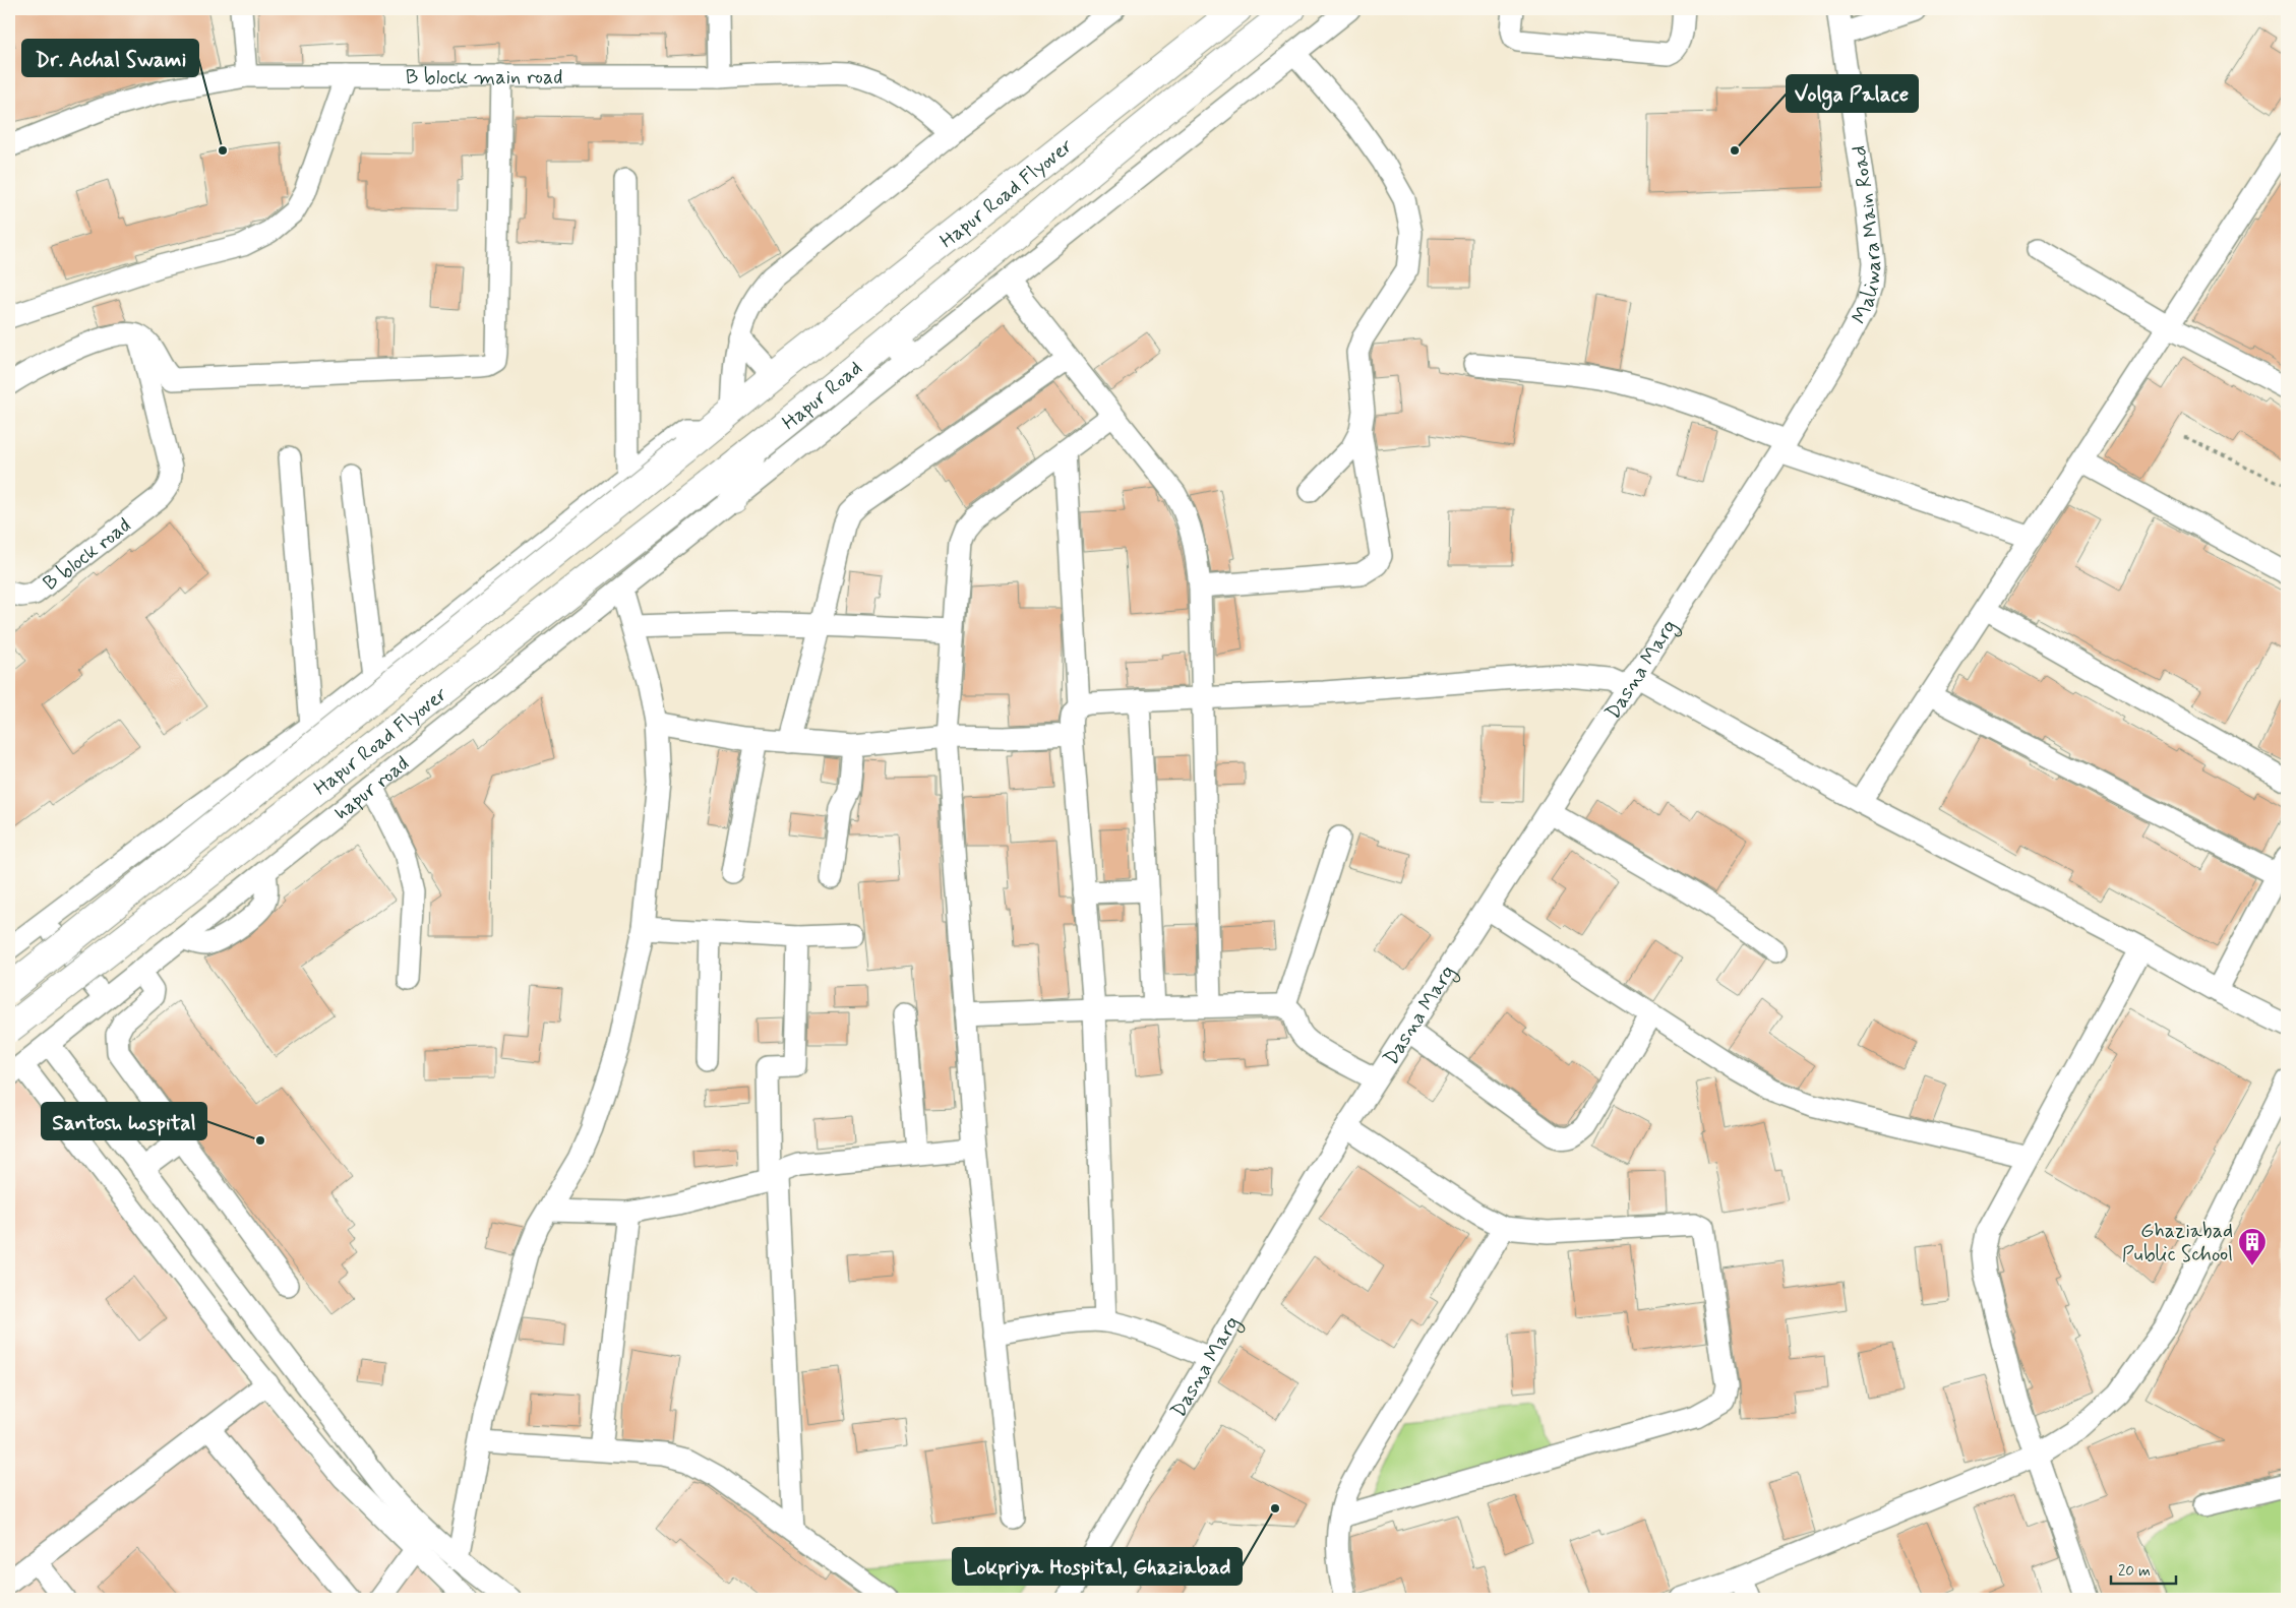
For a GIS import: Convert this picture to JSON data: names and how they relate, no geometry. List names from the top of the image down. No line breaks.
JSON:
{"streets":{"main road":["Hapur Road Flyover","Hapur Road"],"street":["B block main road","Maliwara Main Road","B block road","Dasna Marg","hapur road"]},"crossings":[["Hapur Road Flyover","Hapur Road"],["Hapur Road Flyover","hapur road"],["Maliwara Main Road","Dasna Marg"],["Hapur Road","hapur road"]],"places":{"other":["Dr. Achal Swami","Volga Palace","Santosh hospital","Lokpriya Hospital, Ghaziabad"],"building":["Ghaziabad Public School"]},"scale_bar":"20 m"}
